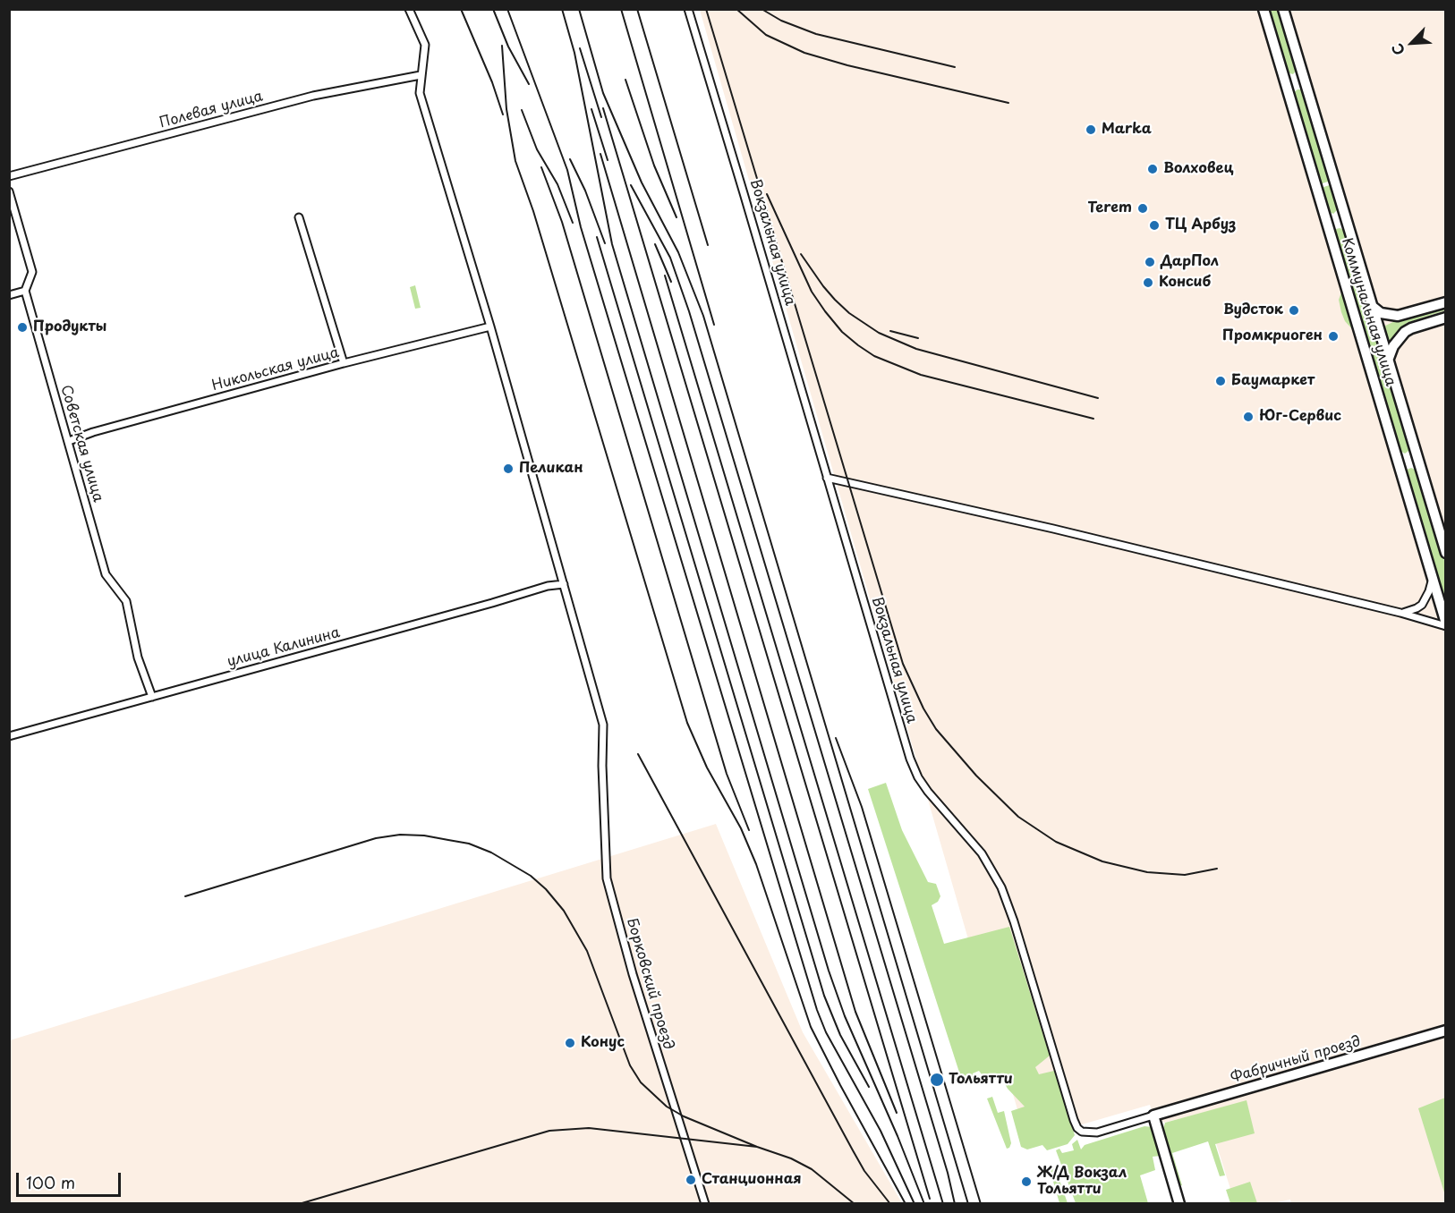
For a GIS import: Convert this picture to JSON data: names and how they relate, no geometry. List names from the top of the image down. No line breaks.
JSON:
{"streets":{"main road":["Коммунальная улица","Фабричный проезд"],"street":["Полевая улица","Вокзальная улица","Никольская улица","Советская улица","улица Калинина","Борковский проезд"]},"crossings":[["Вокзальная улица","Фабричный проезд"],["Никольская улица","Советская улица"],["Советская улица","улица Калинина"],["улица Калинина","Борковский проезд"]],"places":["Marka","Волховец","Terem","ТЦ Арбуз","ДарПол","Консиб","Вудсток","Продукты","Промкриоген","Баумаркет","Юг-Сервис","Пеликан","Конус","Тольятти","Станционная","Ж/Д Вокзал Тольятти"],"scale_bar":"100 m","north":"bottom left"}
